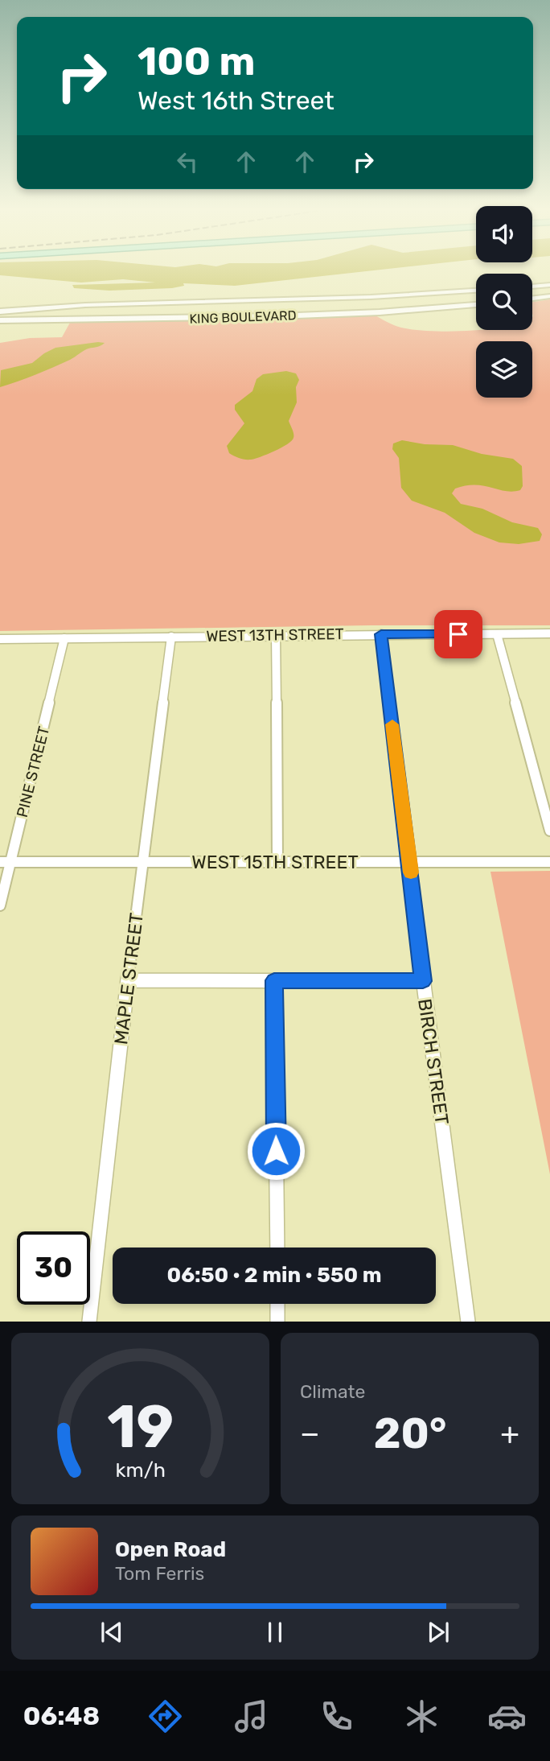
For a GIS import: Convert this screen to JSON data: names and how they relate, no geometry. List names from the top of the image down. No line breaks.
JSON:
{"streets":{"main road":["WEST 13TH STREET"],"street":["KING BOULEVARD","PINE STREET","WEST 15TH STREET","MAPLE STREET","BIRCH STREET"]},"crossings":[["WEST 13TH STREET","PINE STREET"],["WEST 13TH STREET","MAPLE STREET"],["WEST 13TH STREET","BIRCH STREET"],["PINE STREET","WEST 15TH STREET"],["WEST 15TH STREET","MAPLE STREET"],["WEST 15TH STREET","BIRCH STREET"]],"page":{"turn":["100 m","West 16th Street"],"limit":"30","trip":"06:50 · 2 min · 550 m","tile":"Climate","heat":["−","20°","+"],"song":["Open Road","Tom Ferris"],"tabs":"06:48","gauge":["19","km/h"]}}
